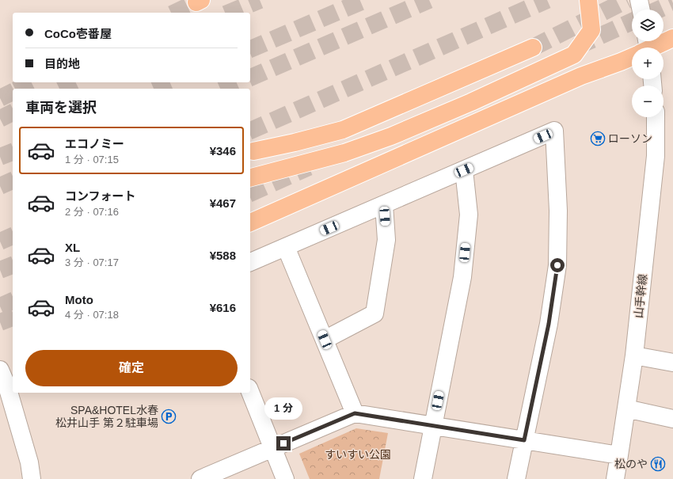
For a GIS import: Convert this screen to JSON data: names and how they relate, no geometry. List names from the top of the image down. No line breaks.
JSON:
{"streets":{"street":["山手幹線"]},"parks":["すいすい公園"],"places":{"supermarket":["ローソン"],"parking":["SPA&HOTEL水春 松井山手 第２駐車場"],"restaurant":["松のや"]},"page":{"map_buttons":["+","−"],"banner":["CoCo壱番屋","目的地"],"heading":"車両を選択","list":[{"name":"エコノミー","note":"1 分 · 07:15","value":"¥346"},{"name":"コンフォート","note":"2 分 · 07:16","value":"¥467"},{"name":"XL","note":"3 分 · 07:17","value":"¥588"},{"name":"Moto","note":"4 分 · 07:18","value":"¥616"}],"buttons":"確定","bubble":"1 分"}}
